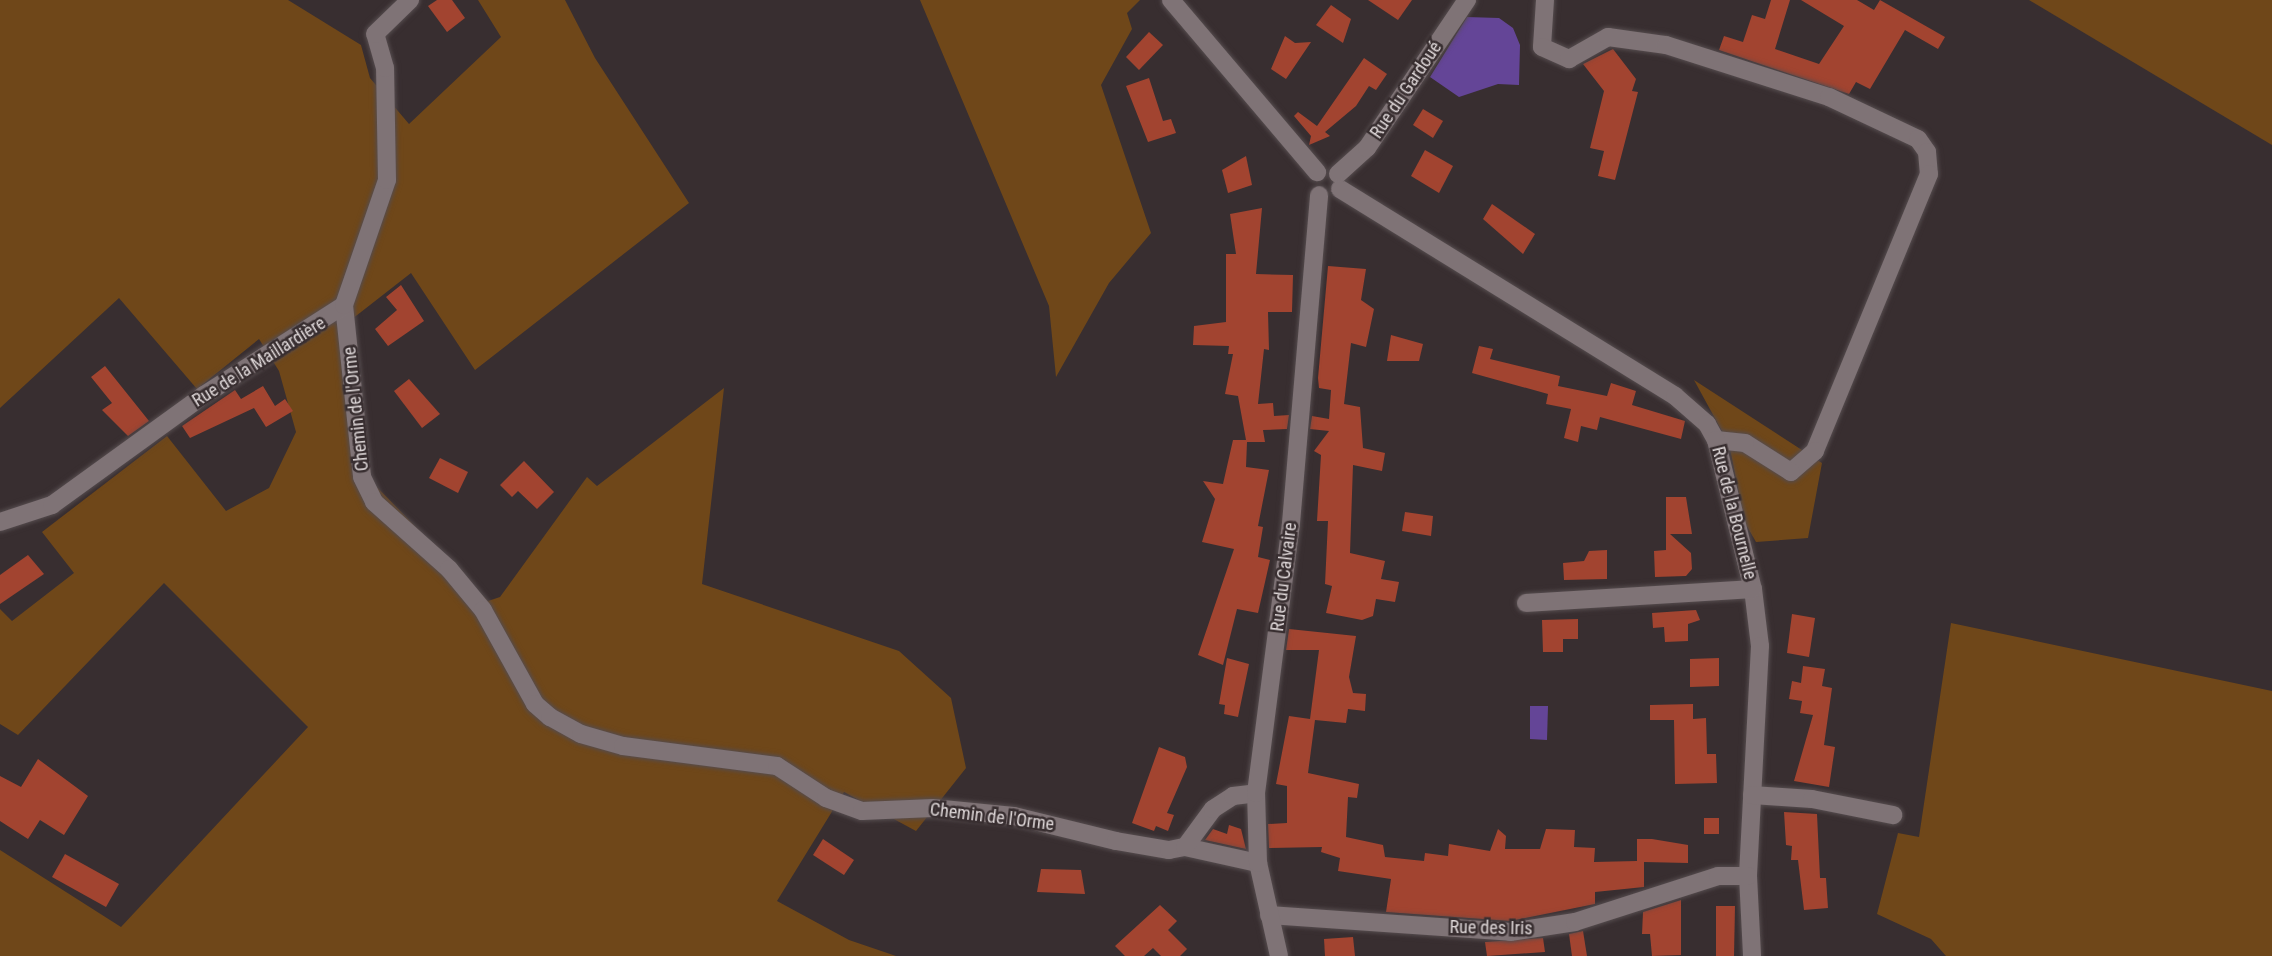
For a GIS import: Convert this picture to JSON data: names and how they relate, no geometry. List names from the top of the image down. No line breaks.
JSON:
{"streets":{"street":["Rue du Gardoué","Rue de la Maillardière","Chemin de l'Orme","Rue de la Bournelle","Rue du Calvaire","Rue des Iris"]},"crossings":[["Rue du Gardoué","Rue de la Bournelle"],["Rue de la Maillardière","Chemin de l'Orme"],["Chemin de l'Orme","Rue du Calvaire"],["Rue de la Bournelle","Rue des Iris"],["Rue du Calvaire","Rue des Iris"]]}
